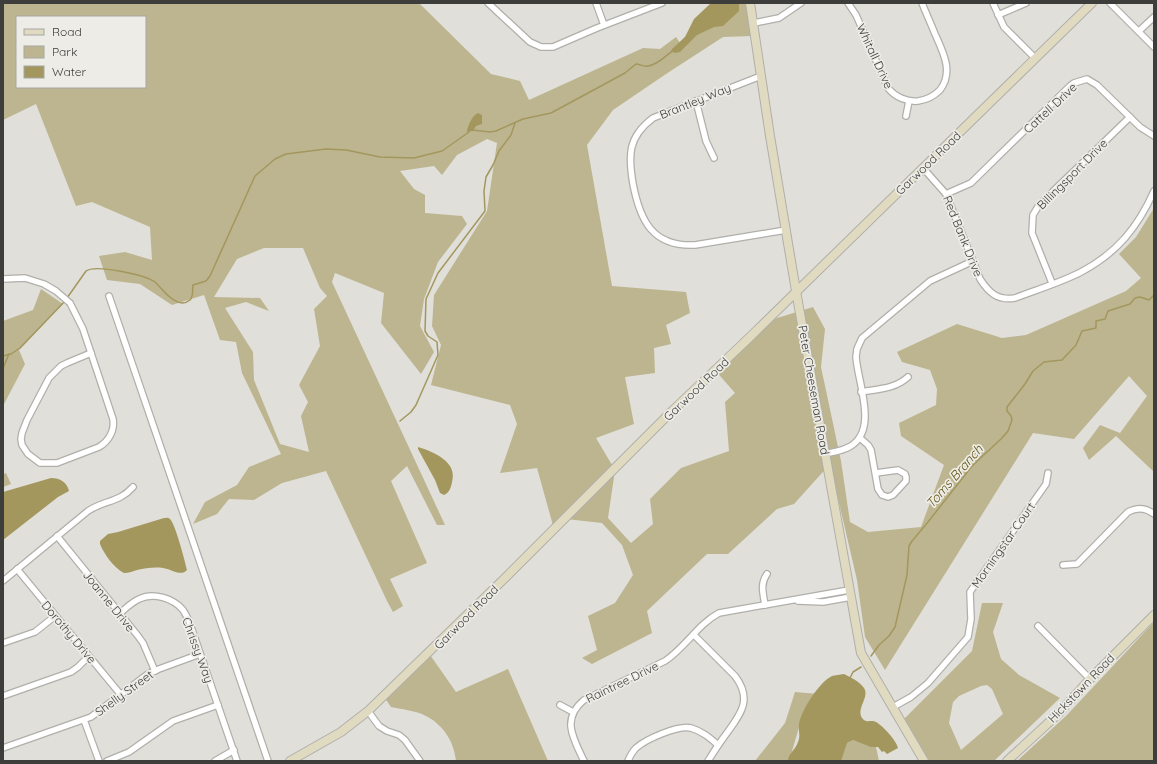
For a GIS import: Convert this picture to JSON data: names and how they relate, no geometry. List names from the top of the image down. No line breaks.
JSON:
{"streets":{"street":["Whitall Drive","Brantley Way","Cattell Drive","Garwood Road","Billingsport Drive","Red Bank Drive","Peter Cheeseman Road","Morningstar Court","Joanne Drive","Dorothy Drive","Chrissy Way","Raintree Drive","Hickstown Road","Shelly Street"]},"crossings":[["Brantley Way","Peter Cheeseman Road"],["Cattell Drive","Billingsport Drive"],["Cattell Drive","Red Bank Drive"],["Garwood Road","Red Bank Drive"],["Garwood Road","Peter Cheeseman Road"],["Billingsport Drive","Red Bank Drive"],["Peter Cheeseman Road","Morningstar Court"],["Peter Cheeseman Road","Raintree Drive"],["Joanne Drive","Chrissy Way"],["Joanne Drive","Shelly Street"],["Dorothy Drive","Shelly Street"],["Chrissy Way","Shelly Street"]],"water":["Toms Branch"],"legend":["Road","Park","Water"]}
